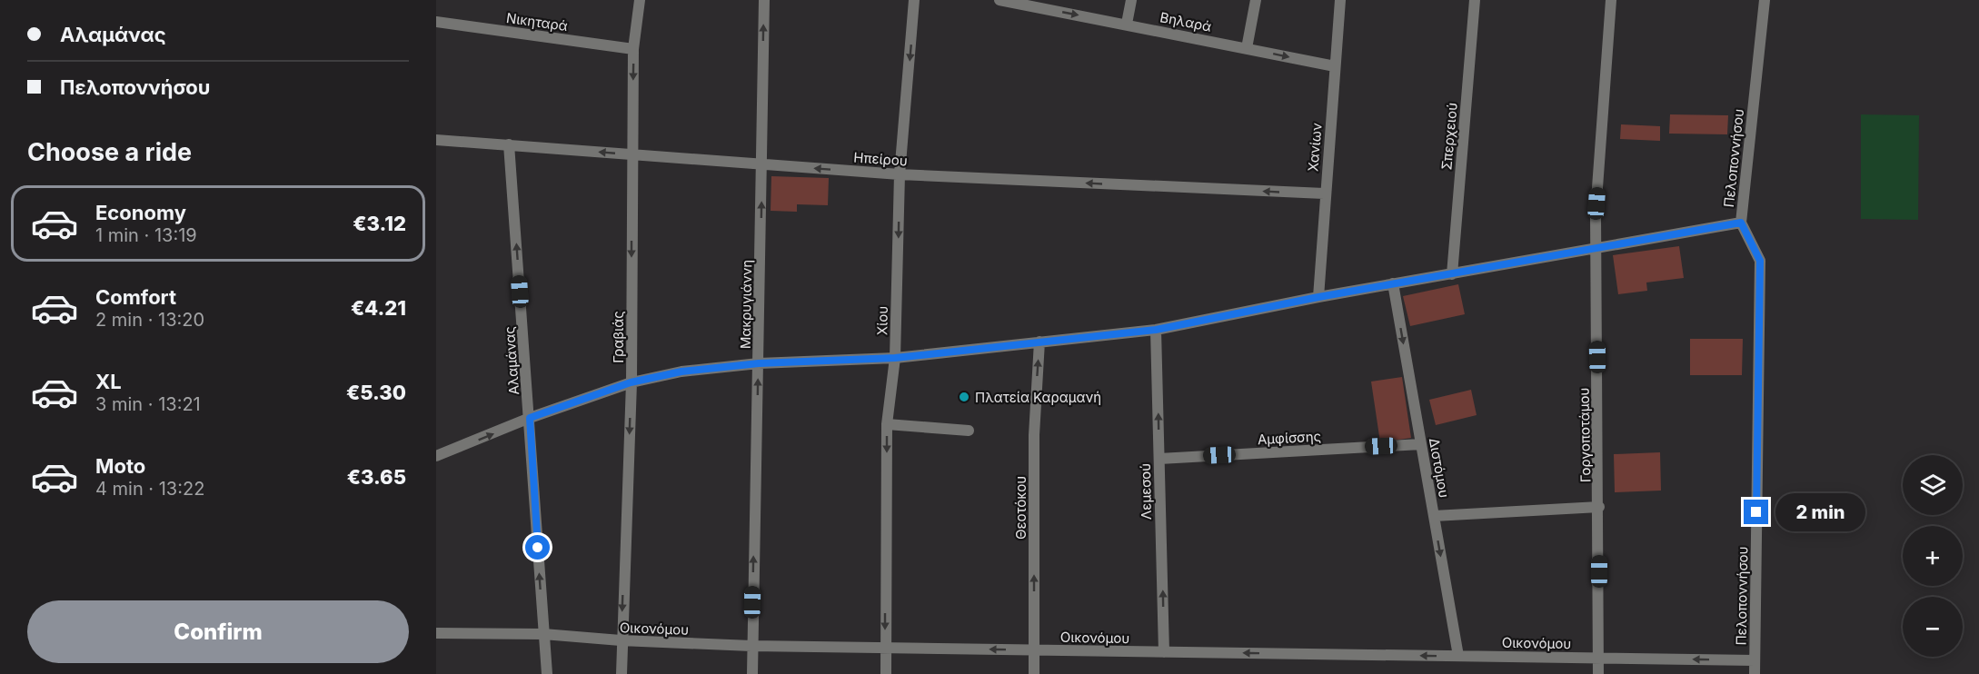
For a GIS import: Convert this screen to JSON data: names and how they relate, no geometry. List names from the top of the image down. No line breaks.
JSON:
{"streets":{"street":["Νικηταρά","Βηλαρά","Σπερχειού","Χανίων","Πελοποννήσου","Ηπείρου","Μακρυγιάννη","Χίου","Γραβιάς","Αλαμάνας","Γοργοποτάμου","Αμφίσσης","Διστόμου","Λεμεσού","Θεοτόκου","Οικονόμου"]},"crossings":[["Νικηταρά","Γραβιάς"],["Βηλαρά","Χανίων"],["Χανίων","Ηπείρου"],["Πελοποννήσου","Οικονόμου"],["Ηπείρου","Μακρυγιάννη"],["Ηπείρου","Χίου"],["Ηπείρου","Γραβιάς"],["Ηπείρου","Αλαμάνας"],["Μακρυγιάννη","Οικονόμου"],["Χίου","Οικονόμου"],["Γραβιάς","Οικονόμου"],["Αλαμάνας","Οικονόμου"],["Γοργοποτάμου","Οικονόμου"],["Αμφίσσης","Διστόμου"],["Αμφίσσης","Λεμεσού"],["Διστόμου","Οικονόμου"],["Λεμεσού","Οικονόμου"],["Θεοτόκου","Οικονόμου"]],"one_way":["Βηλαρά","Ηπείρου","Μακρυγιάννη","Χίου","Γραβιάς","Αλαμάνας","Διστόμου","Λεμεσού","Θεοτόκου","Οικονόμου"],"places":["Πλατεία Καραμανή"],"page":{"banner":["Αλαμάνας","Πελοποννήσου"],"heading":"Choose a ride","list":[{"name":"Economy","note":"1 min · 13:19","value":"€3.12"},{"name":"Comfort","note":"2 min · 13:20","value":"€4.21"},{"name":"XL","note":"3 min · 13:21","value":"€5.30"},{"name":"Moto","note":"4 min · 13:22","value":"€3.65"}],"map_buttons":["+","−"],"bubble":"2 min","buttons":"Confirm"}}
